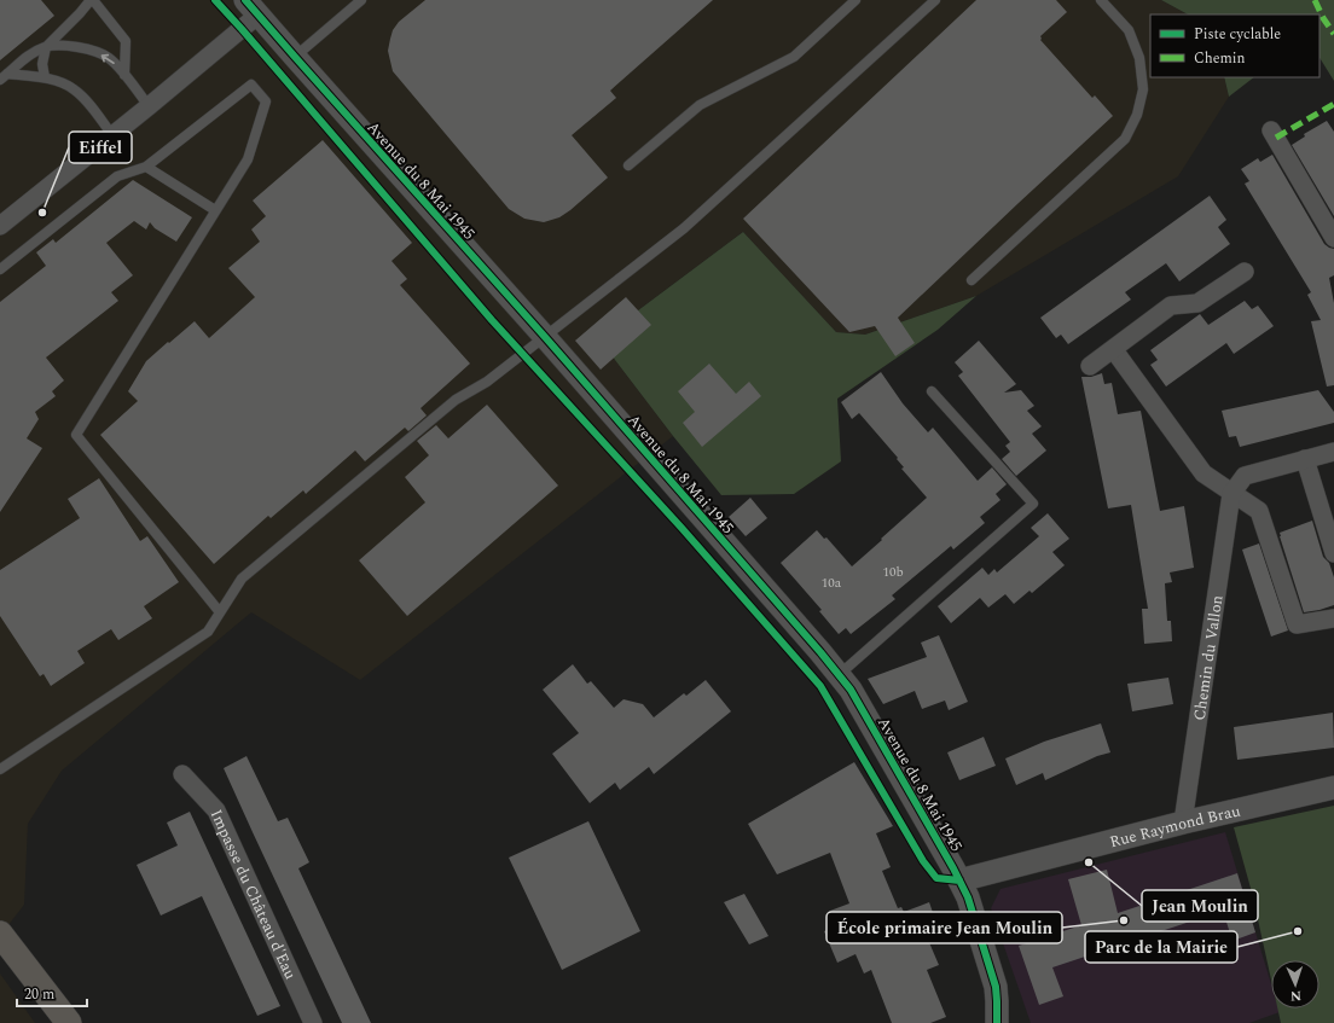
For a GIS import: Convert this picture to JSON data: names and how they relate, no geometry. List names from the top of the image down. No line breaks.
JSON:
{"streets":{"street":["Avenue du 8 Mai 1945","Chemin du Vallon","Rue Raymond Brau","Impasse du Château d'Eau"]},"crossings":[["Avenue du 8 Mai 1945","Rue Raymond Brau"],["Chemin du Vallon","Rue Raymond Brau"]],"places":["Eiffel","Jean Moulin","École primaire Jean Moulin","Parc de la Mairie"],"house_numbers":["10b","10a"],"legend":["Piste cyclable","Chemin"],"scale_bar":"20 m","north":"bottom"}
